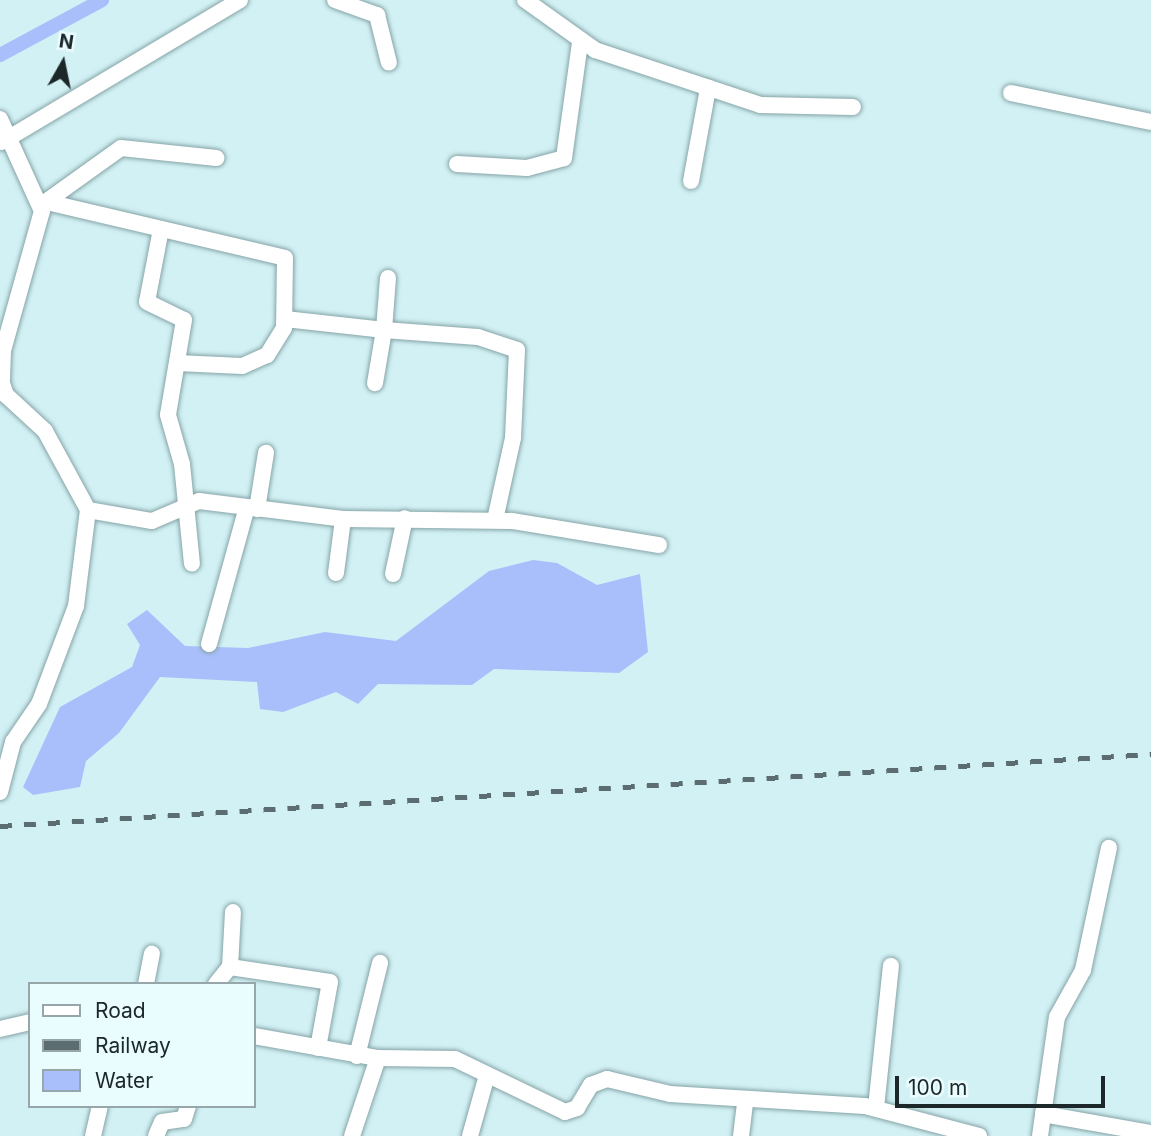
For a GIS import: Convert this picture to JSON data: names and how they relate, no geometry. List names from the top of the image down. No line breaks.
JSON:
{"legend":["Road","Railway","Water"],"scale_bar":"100 m","north":"top"}
